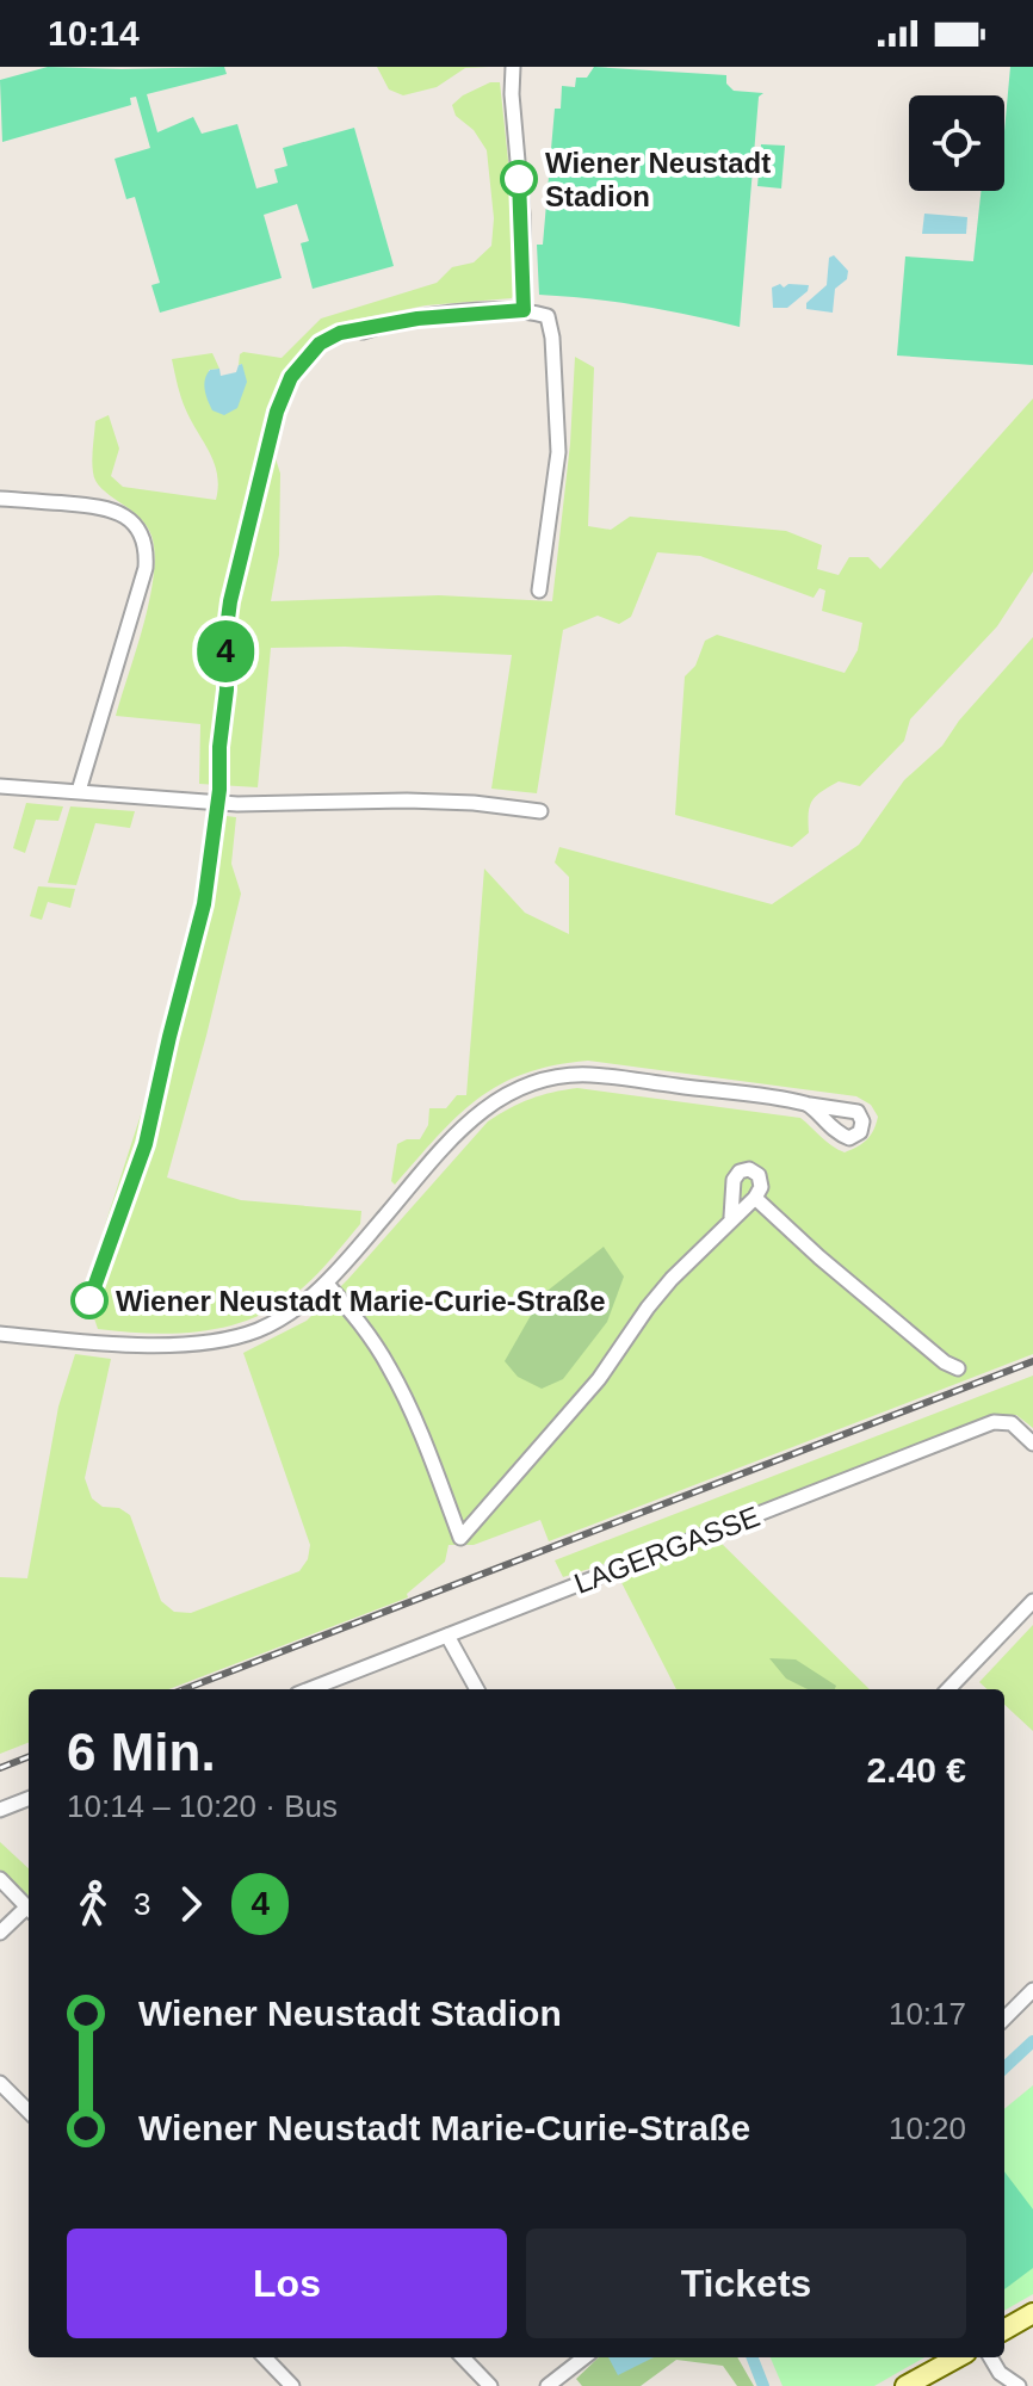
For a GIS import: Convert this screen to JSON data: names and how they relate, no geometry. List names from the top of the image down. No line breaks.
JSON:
{"streets":{"street":["LAGERGASSE"]},"places":["Wiener Neustadt Stadion","Wiener Neustadt Marie-Curie-Straße"],"lines":["bus line 4"],"page":{"status":"10:14","on_map":"4","heading":["6 Min.","10:14 – 10:20 · Bus","2.40 €"],"legs":["3","4"],"list":[{"name":"Wiener Neustadt Stadion","value":"10:17"},{"name":"Wiener Neustadt Marie-Curie-Straße","value":"10:20"}],"buttons":["Los","Tickets"]}}
